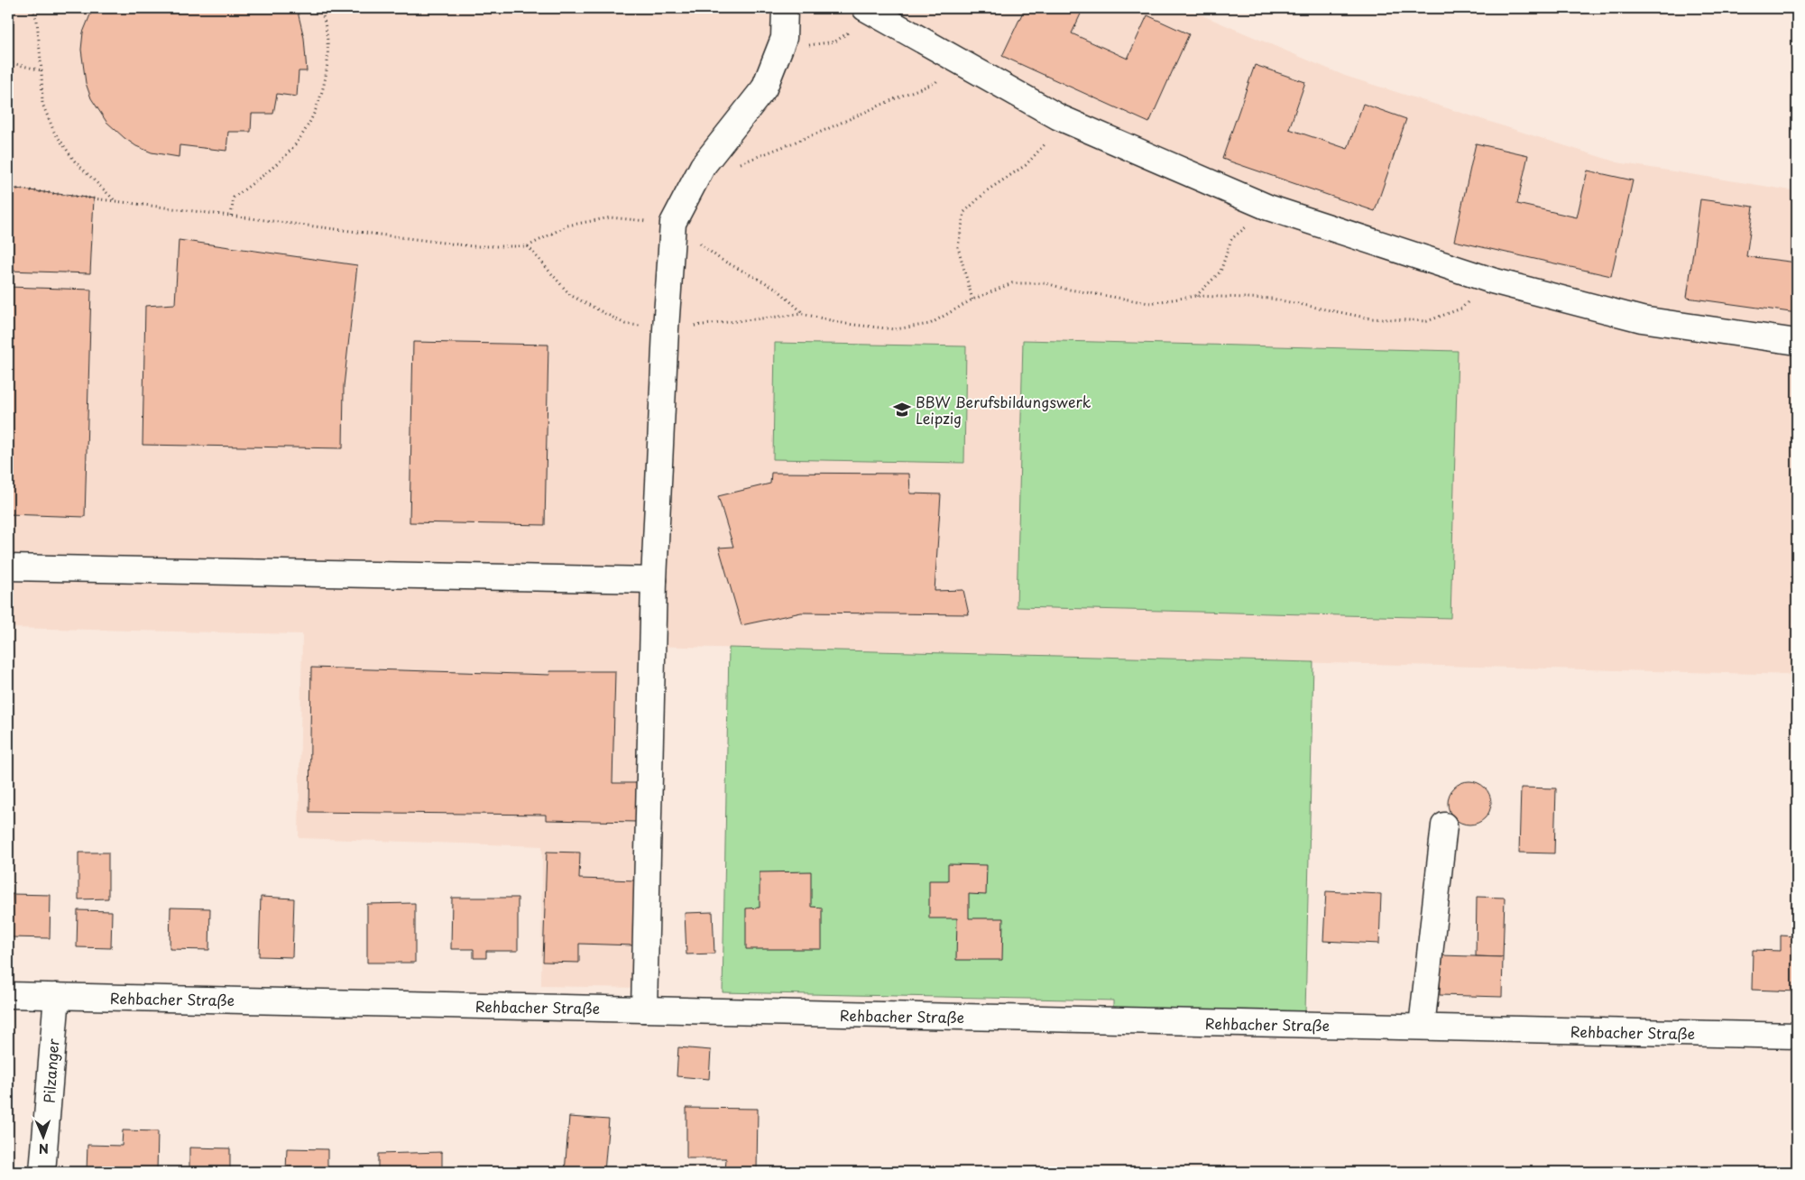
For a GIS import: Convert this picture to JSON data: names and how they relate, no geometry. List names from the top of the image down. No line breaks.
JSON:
{"streets":{"street":["Rehbacher Straße","Pilzanger"]},"crossings":[["Rehbacher Straße","Pilzanger"]],"places":{"school or university":["BBW Berufsbildungswerk Leipzig"]},"north":"bottom"}
